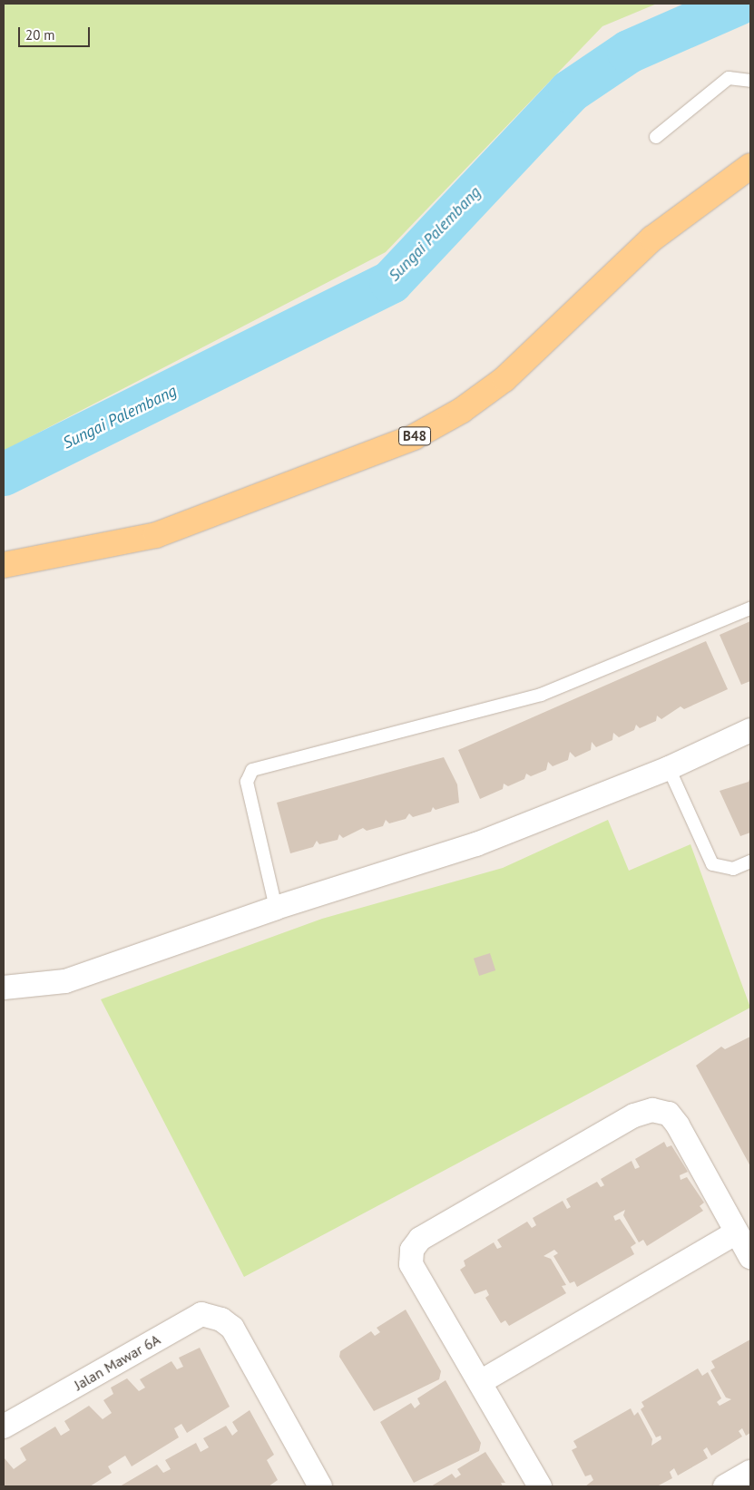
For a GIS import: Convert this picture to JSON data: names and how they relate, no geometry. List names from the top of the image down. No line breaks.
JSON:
{"streets":{"main road":["B48"],"street":["Jalan Mawar 6A"]},"water":["Sungai Palembang"],"scale_bar":"20 m"}
